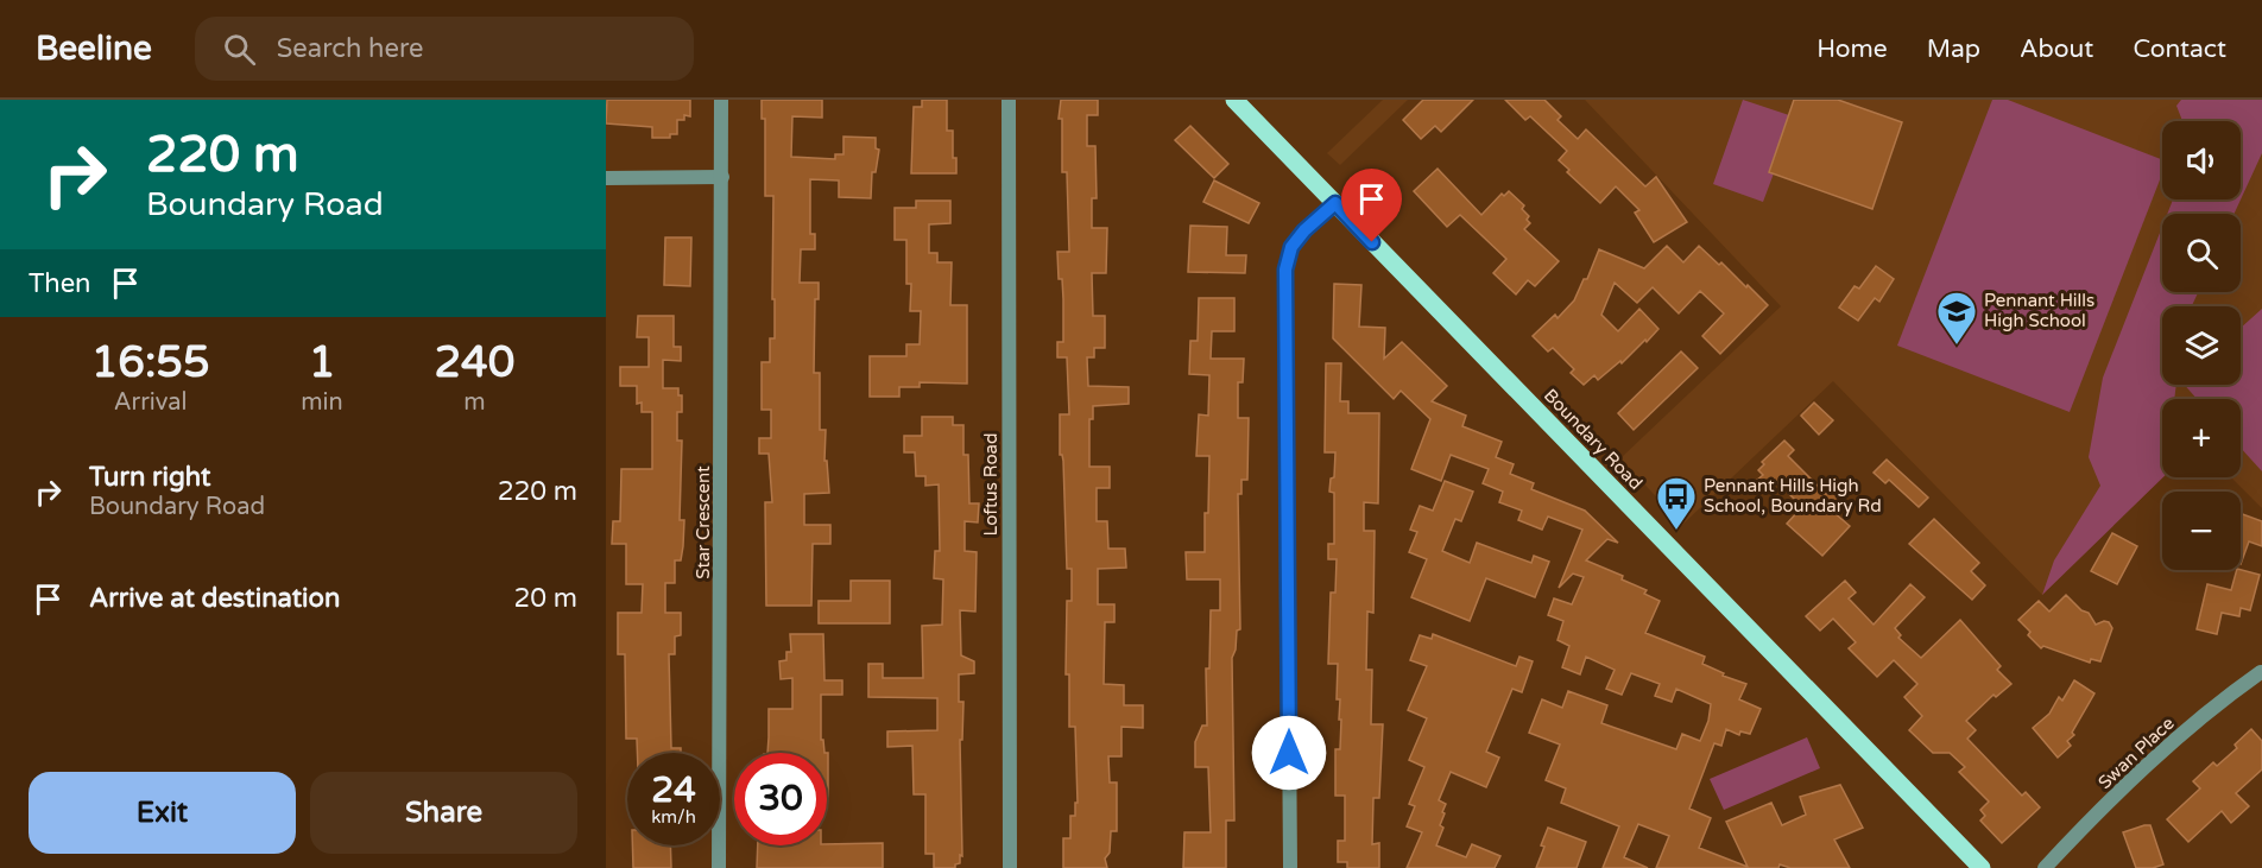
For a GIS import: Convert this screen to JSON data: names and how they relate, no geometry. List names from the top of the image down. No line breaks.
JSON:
{"streets":{"main road":["Boundary Road"],"street":["Loftus Road","Star Crescent","Swan Place"]},"places":{"school or university":["Pennant Hills High School"],"bus stop":["Pennant Hills High School, Boundary Rd"]},"page":{"header":"Beeline","search":"Search here","nav":["Home","Map","About","Contact"],"turn":["220 m","Boundary Road"],"map_buttons":["+","−"],"then":"Then","eta":["16:55","Arrival","1","min","240","m"],"list":[{"name":"Turn right","note":"Boundary Road","value":"220 m"},{"name":"Arrive at destination","value":"20 m"}],"speed":"24 km/h","limit":"30","buttons":["Exit","Share"]}}
